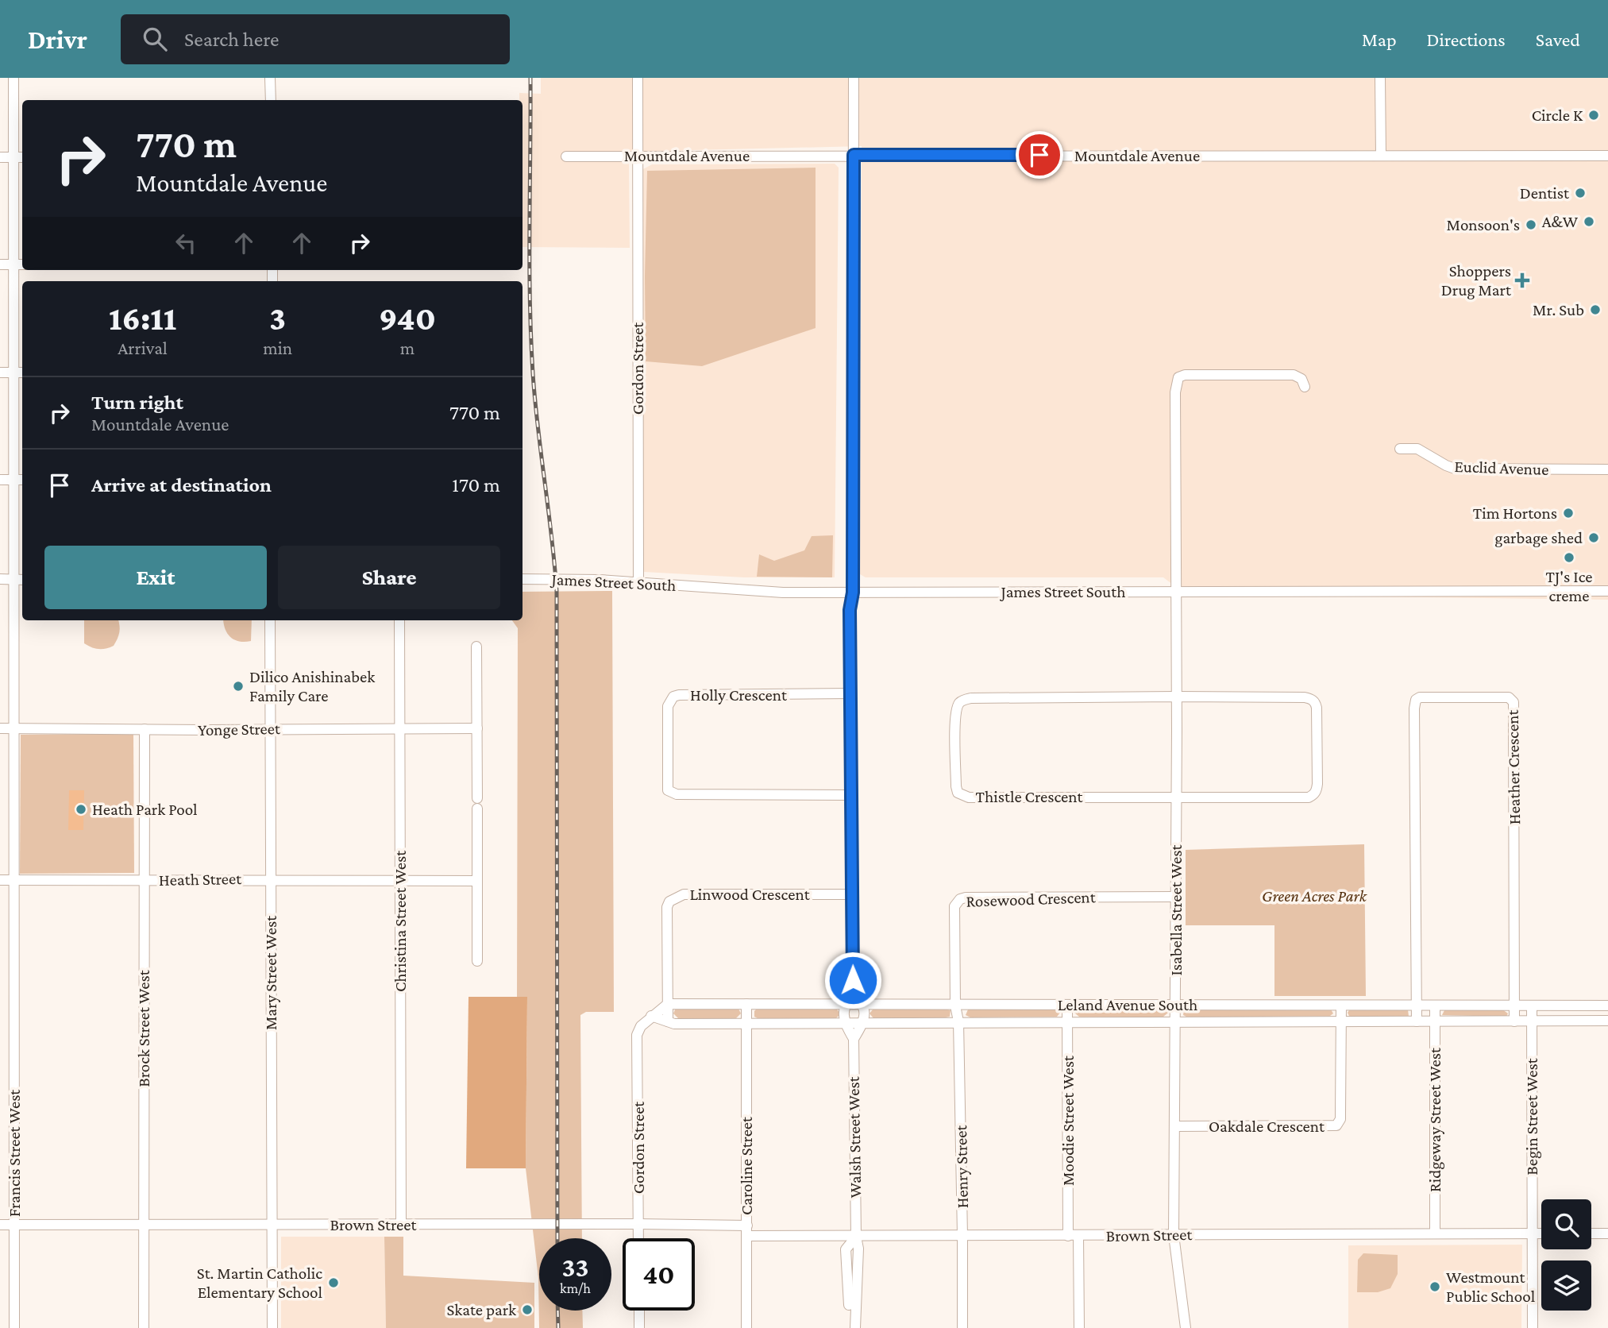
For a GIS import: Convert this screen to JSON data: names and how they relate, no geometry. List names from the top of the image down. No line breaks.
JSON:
{"streets":{"street":["Mountdale Avenue","Gordon Street","Euclid Avenue","James Street South","Holly Crescent","Yonge Street","Heather Crescent","Thistle Crescent","Heath Street","Linwood Crescent","Rosewood Crescent","Isabella Street West","Christina Street West","Mary Street West","Leland Avenue South","Brock Street West","Begin Street West","Ridgeway Street West","Moodie Street West","Oakdale Crescent","Walsh Street West","Francis Street West","Caroline Street","Henry Street","Brown Street"]},"crossings":[["Mountdale Avenue","Gordon Street"],["Gordon Street","James Street South"],["Gordon Street","Leland Avenue South"],["Gordon Street","Brown Street"],["James Street South","Isabella Street West"],["Yonge Street","Christina Street West"],["Yonge Street","Mary Street West"],["Yonge Street","Brock Street West"],["Yonge Street","Francis Street West"],["Heather Crescent","Leland Avenue South"],["Thistle Crescent","Isabella Street West"],["Heath Street","Christina Street West"],["Heath Street","Mary Street West"],["Heath Street","Brock Street West"],["Heath Street","Francis Street West"],["Linwood Crescent","Leland Avenue South"],["Rosewood Crescent","Isabella Street West"],["Rosewood Crescent","Leland Avenue South"],["Rosewood Crescent","Henry Street"],["Isabella Street West","Leland Avenue South"],["Isabella Street West","Oakdale Crescent"],["Isabella Street West","Brown Street"],["Christina Street West","Brown Street"],["Mary Street West","Brown Street"],["Leland Avenue South","Begin Street West"],["Leland Avenue South","Ridgeway Street West"],["Leland Avenue South","Moodie Street West"],["Leland Avenue South","Oakdale Crescent"],["Leland Avenue South","Caroline Street"],["Leland Avenue South","Henry Street"],["Brock Street West","Brown Street"],["Begin Street West","Brown Street"],["Ridgeway Street West","Brown Street"],["Moodie Street West","Brown Street"],["Walsh Street West","Brown Street"],["Francis Street West","Brown Street"],["Caroline Street","Brown Street"],["Henry Street","Brown Street"]],"parks":["Green Acres Park"],"places":{"other":["Circle K","Dentist","A&W","Monsoon's","Mr. Sub","Tim Hortons","garbage shed","TJ's Ice creme","Dilico Anishinabek Family Care","Heath Park Pool","St. Martin Catholic Elementary School","Westmount Public School","Skate park"],"health":["Shoppers Drug Mart"]},"page":{"header":"Drivr","search":"Search here","nav":["Map","Directions","Saved"],"turn":["770 m","Mountdale Avenue"],"eta":["16:11","Arrival","3","min","940","m"],"list":[{"name":"Turn right","note":"Mountdale Avenue","value":"770 m"},{"name":"Arrive at destination","value":"170 m"}],"buttons":["Exit","Share"],"speed":"33 km/h","limit":"40"}}
